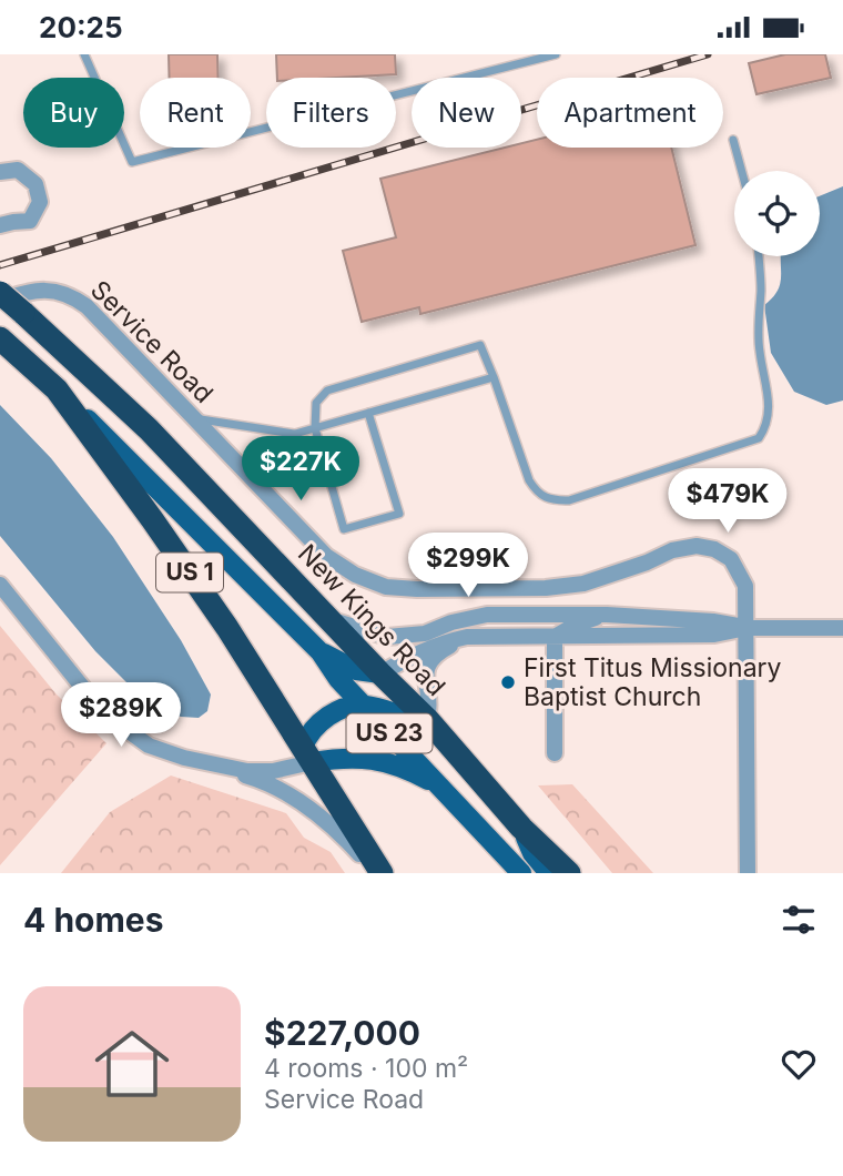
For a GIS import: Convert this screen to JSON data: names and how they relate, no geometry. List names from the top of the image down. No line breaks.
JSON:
{"streets":{"highway":["US 1","New Kings Road"],"main road":["US 23"],"street":["Service Road"]},"crossings":[["US 1","New Kings Road"],["US 1","US 23"]],"places":["First Titus Missionary Baptist Church"],"page":{"status":"20:25","chip":["Buy","Rent","Filters","New","Apartment"],"price":["$227K","$479K","$299K","$289K"],"heading":"4 homes","list":[{"name":"$227,000","note":"4 rooms · 100 m² · Service Road"}]}}
